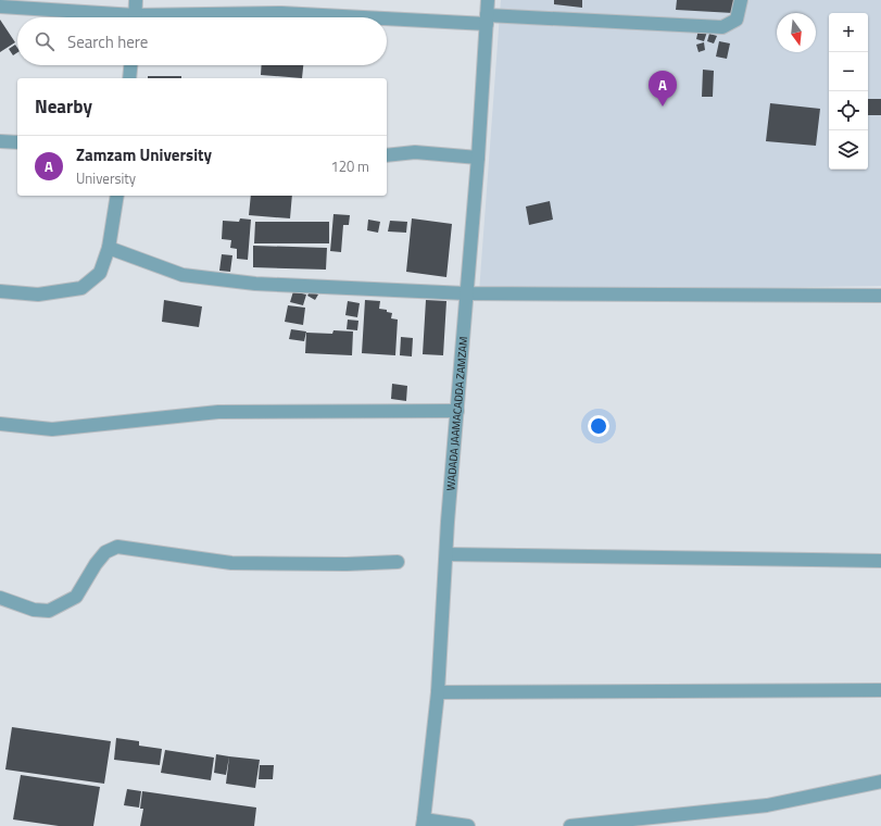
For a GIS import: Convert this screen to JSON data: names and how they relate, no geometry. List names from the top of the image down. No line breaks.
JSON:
{"streets":{"street":["WADADA JAAMACADDA ZAMZAM"]},"north":"bottom","page":{"map_buttons":["+","−"],"search":"Search here","pins":"A","heading":"Nearby","list":[{"mark":"A","name":"Zamzam University","note":"University","value":"120 m"}]}}
